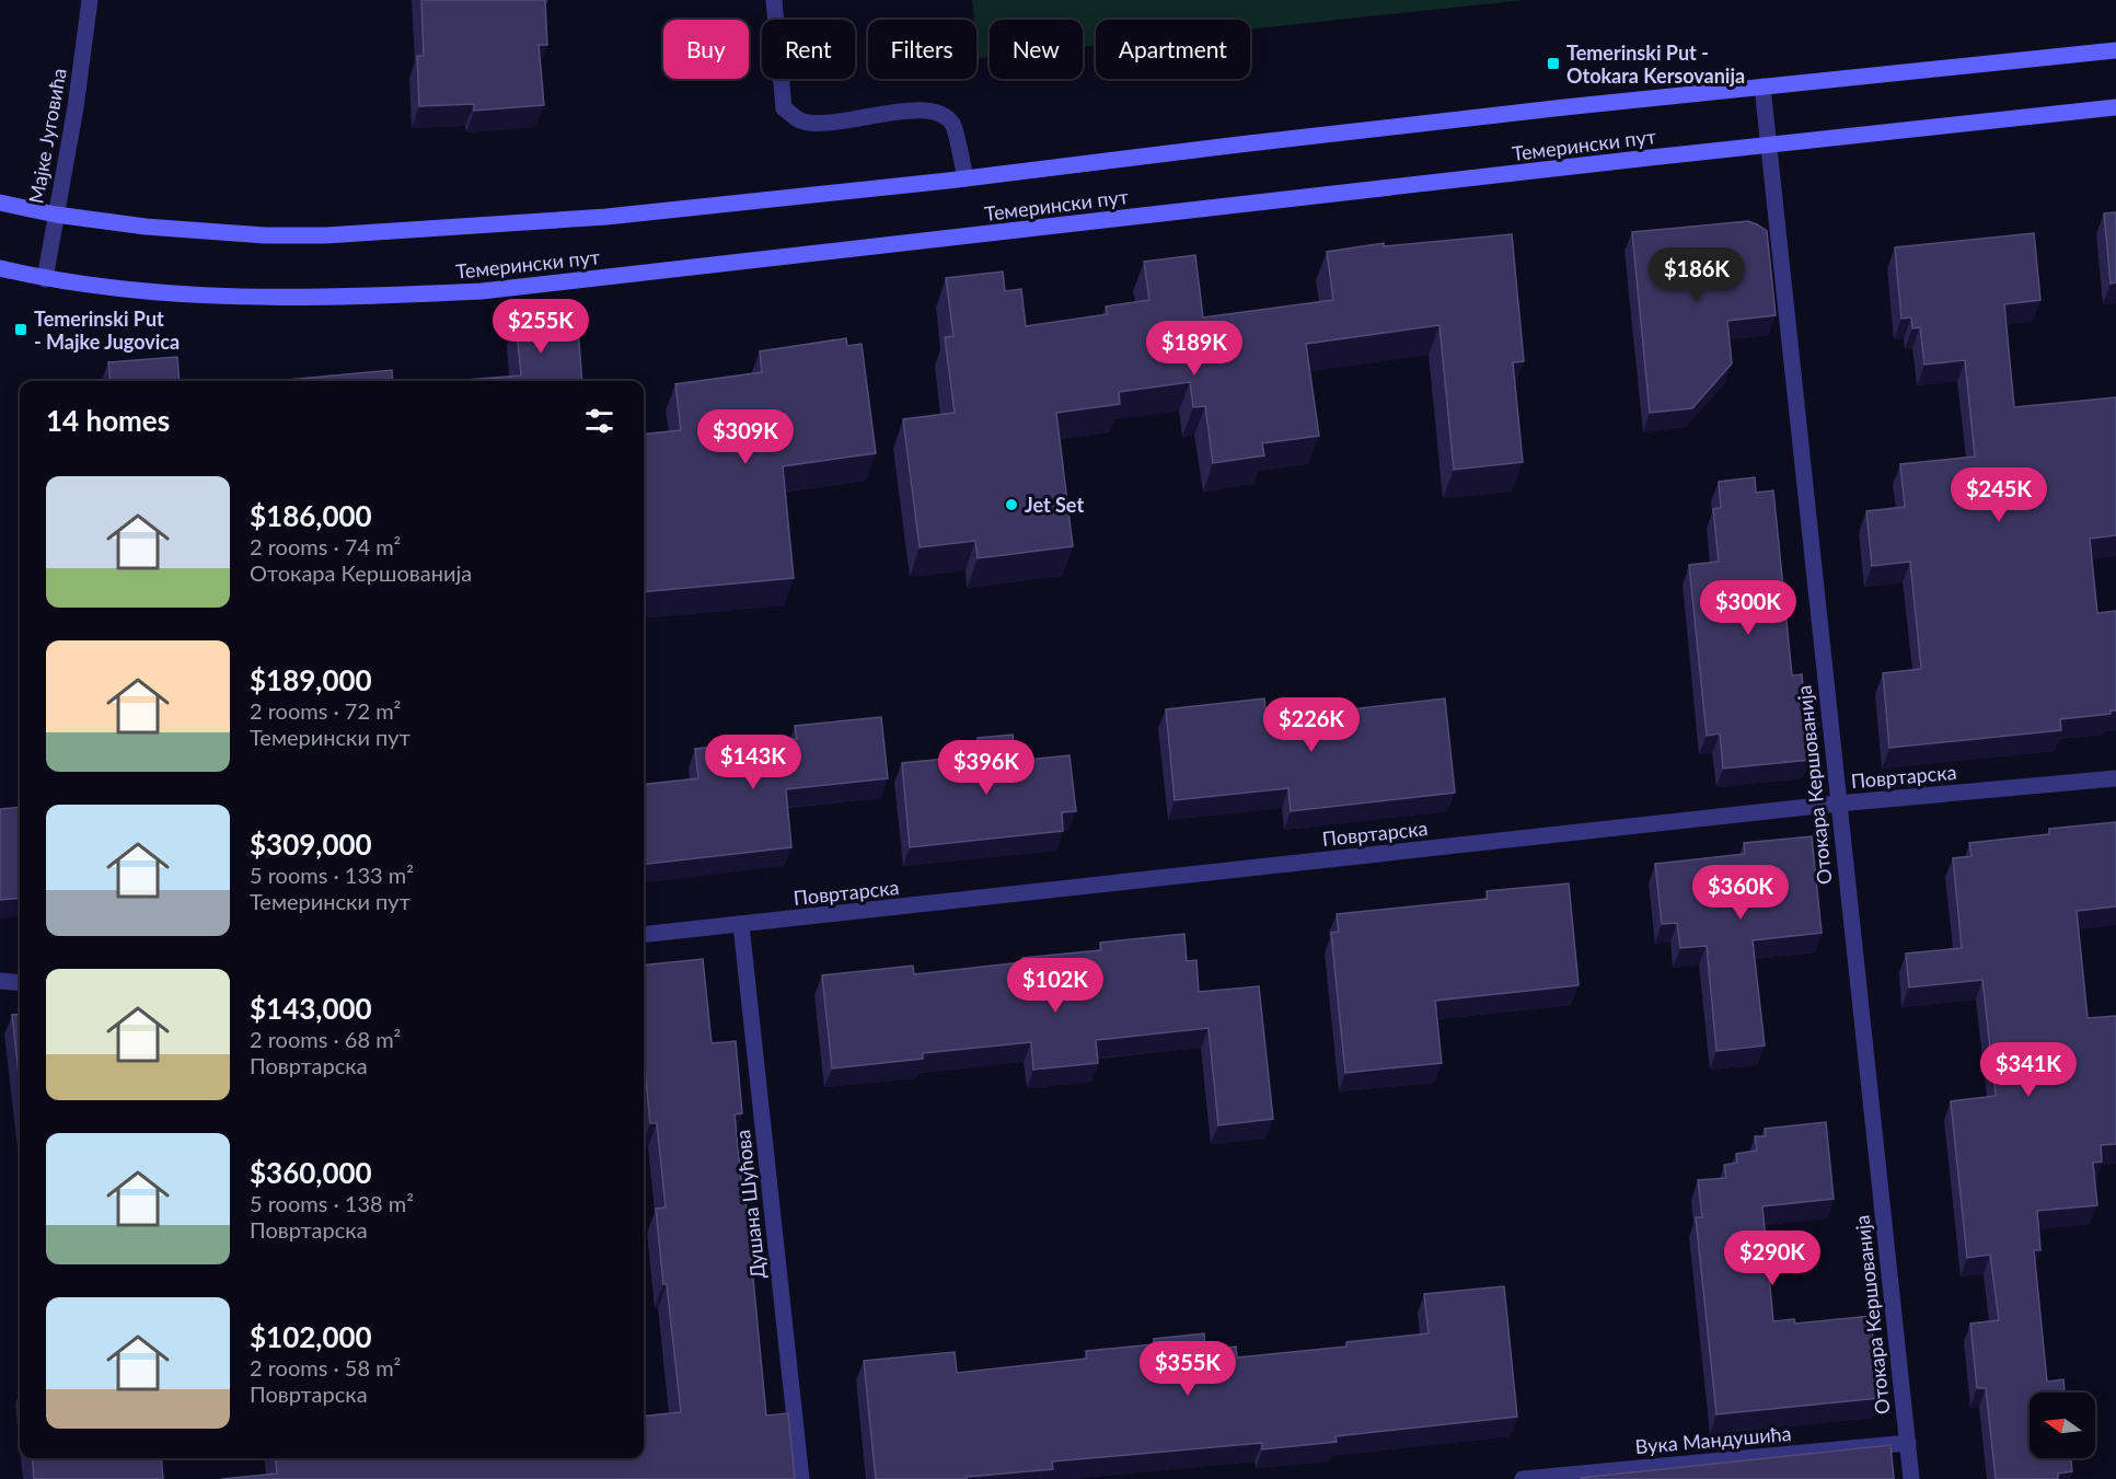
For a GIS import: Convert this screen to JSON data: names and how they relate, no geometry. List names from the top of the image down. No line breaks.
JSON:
{"streets":{"main road":["Темерински пут"],"street":["Мајке Југовића","Повртарска","Отокара Кершованија","Душана Шућова","Вука Мандушића"]},"crossings":[["Мајке Југовића","Темерински пут"],["Темерински пут","Отокара Кершованија"],["Повртарска","Отокара Кершованија"],["Повртарска","Душана Шућова"],["Отокара Кершованија","Вука Мандушића"]],"places":{"transit":["Temerinski Put - Otokara Kersovanija","Temerinski Put - Majke Jugovica"],"other":["Jet Set"]},"north":"left","page":{"chip":["Buy","Rent","Filters","New","Apartment"],"price":["$186K","$255K","$189K","$309K","$245K","$300K","$226K","$143K","$396K","$360K","$102K","$341K","$290K","$355K"],"heading":"14 homes","list":[{"name":"$186,000","note":"2 rooms · 74 m² · Отокара Кершованија"},{"name":"$189,000","note":"2 rooms · 72 m² · Темерински пут"},{"name":"$309,000","note":"5 rooms · 133 m² · Темерински пут"},{"name":"$143,000","note":"2 rooms · 68 m² · Повртарска"},{"name":"$360,000","note":"5 rooms · 138 m² · Повртарска"},{"name":"$102,000","note":"2 rooms · 58 m² · Повртарска"}]}}
